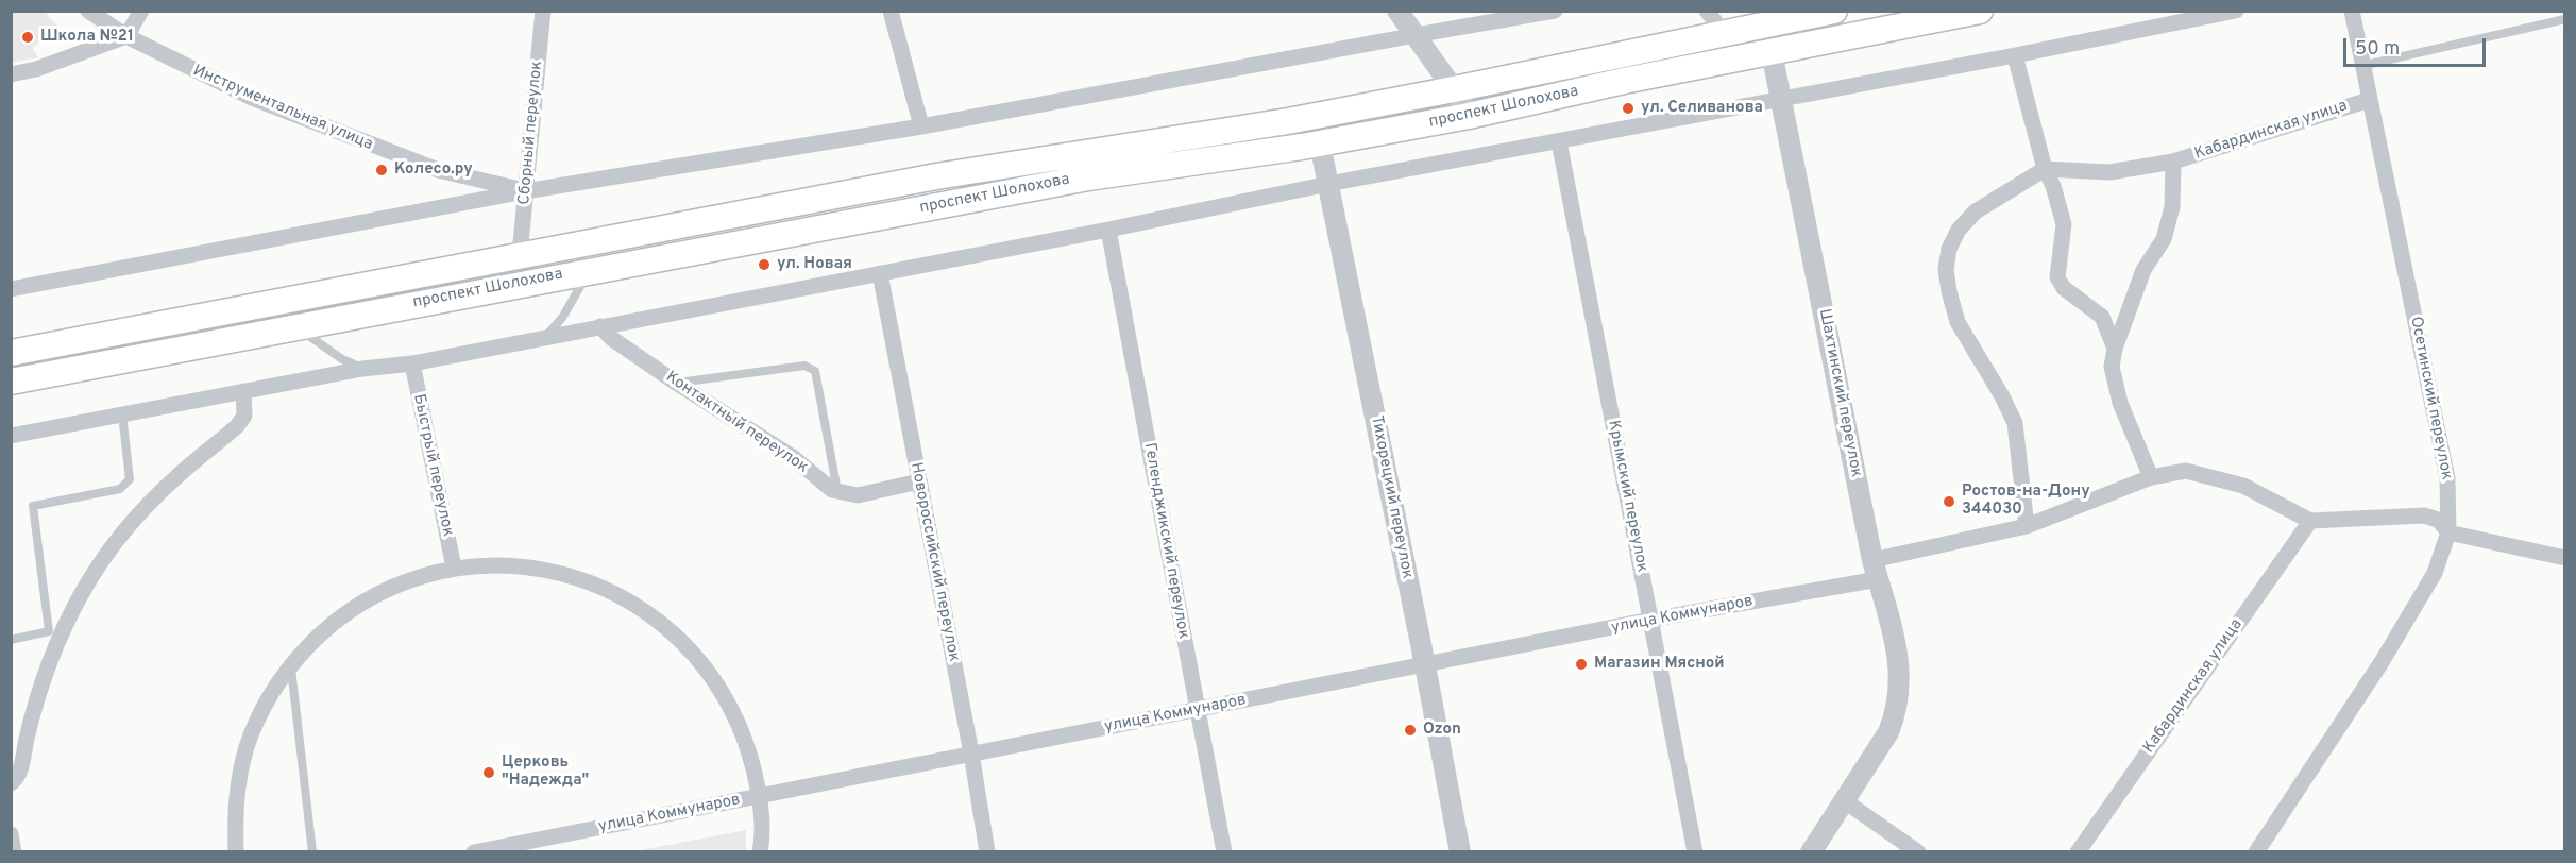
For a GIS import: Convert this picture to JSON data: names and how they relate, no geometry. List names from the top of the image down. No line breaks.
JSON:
{"streets":{"main road":["проспект Шолохова"],"street":["Инструментальная улица","Кабардинская улица","Сборный переулок","Шахтинский переулок","Осетинский переулок","Контактный переулок","Быстрый переулок","Крымский переулок","Тихорецкий переулок","Геленджикский переулок","Новороссийский переулок","улица Коммунаров"]},"crossings":[["проспект Шолохова","Сборный переулок"],["проспект Шолохова","Шахтинский переулок"],["проспект Шолохова","Тихорецкий переулок"],["Инструментальная улица","Сборный переулок"],["Кабардинская улица","Осетинский переулок"],["Кабардинская улица","улица Коммунаров"],["Шахтинский переулок","улица Коммунаров"],["Крымский переулок","улица Коммунаров"],["Тихорецкий переулок","улица Коммунаров"],["Геленджикский переулок","улица Коммунаров"],["Новороссийский переулок","улица Коммунаров"]],"places":["Школа №21","ул. Селиванова","Колесо.ру","ул. Новая","Ростов-на-Дону 344030","Магазин Мясной","Ozon","Церковь \"Надежда\""],"scale_bar":"50 m"}
